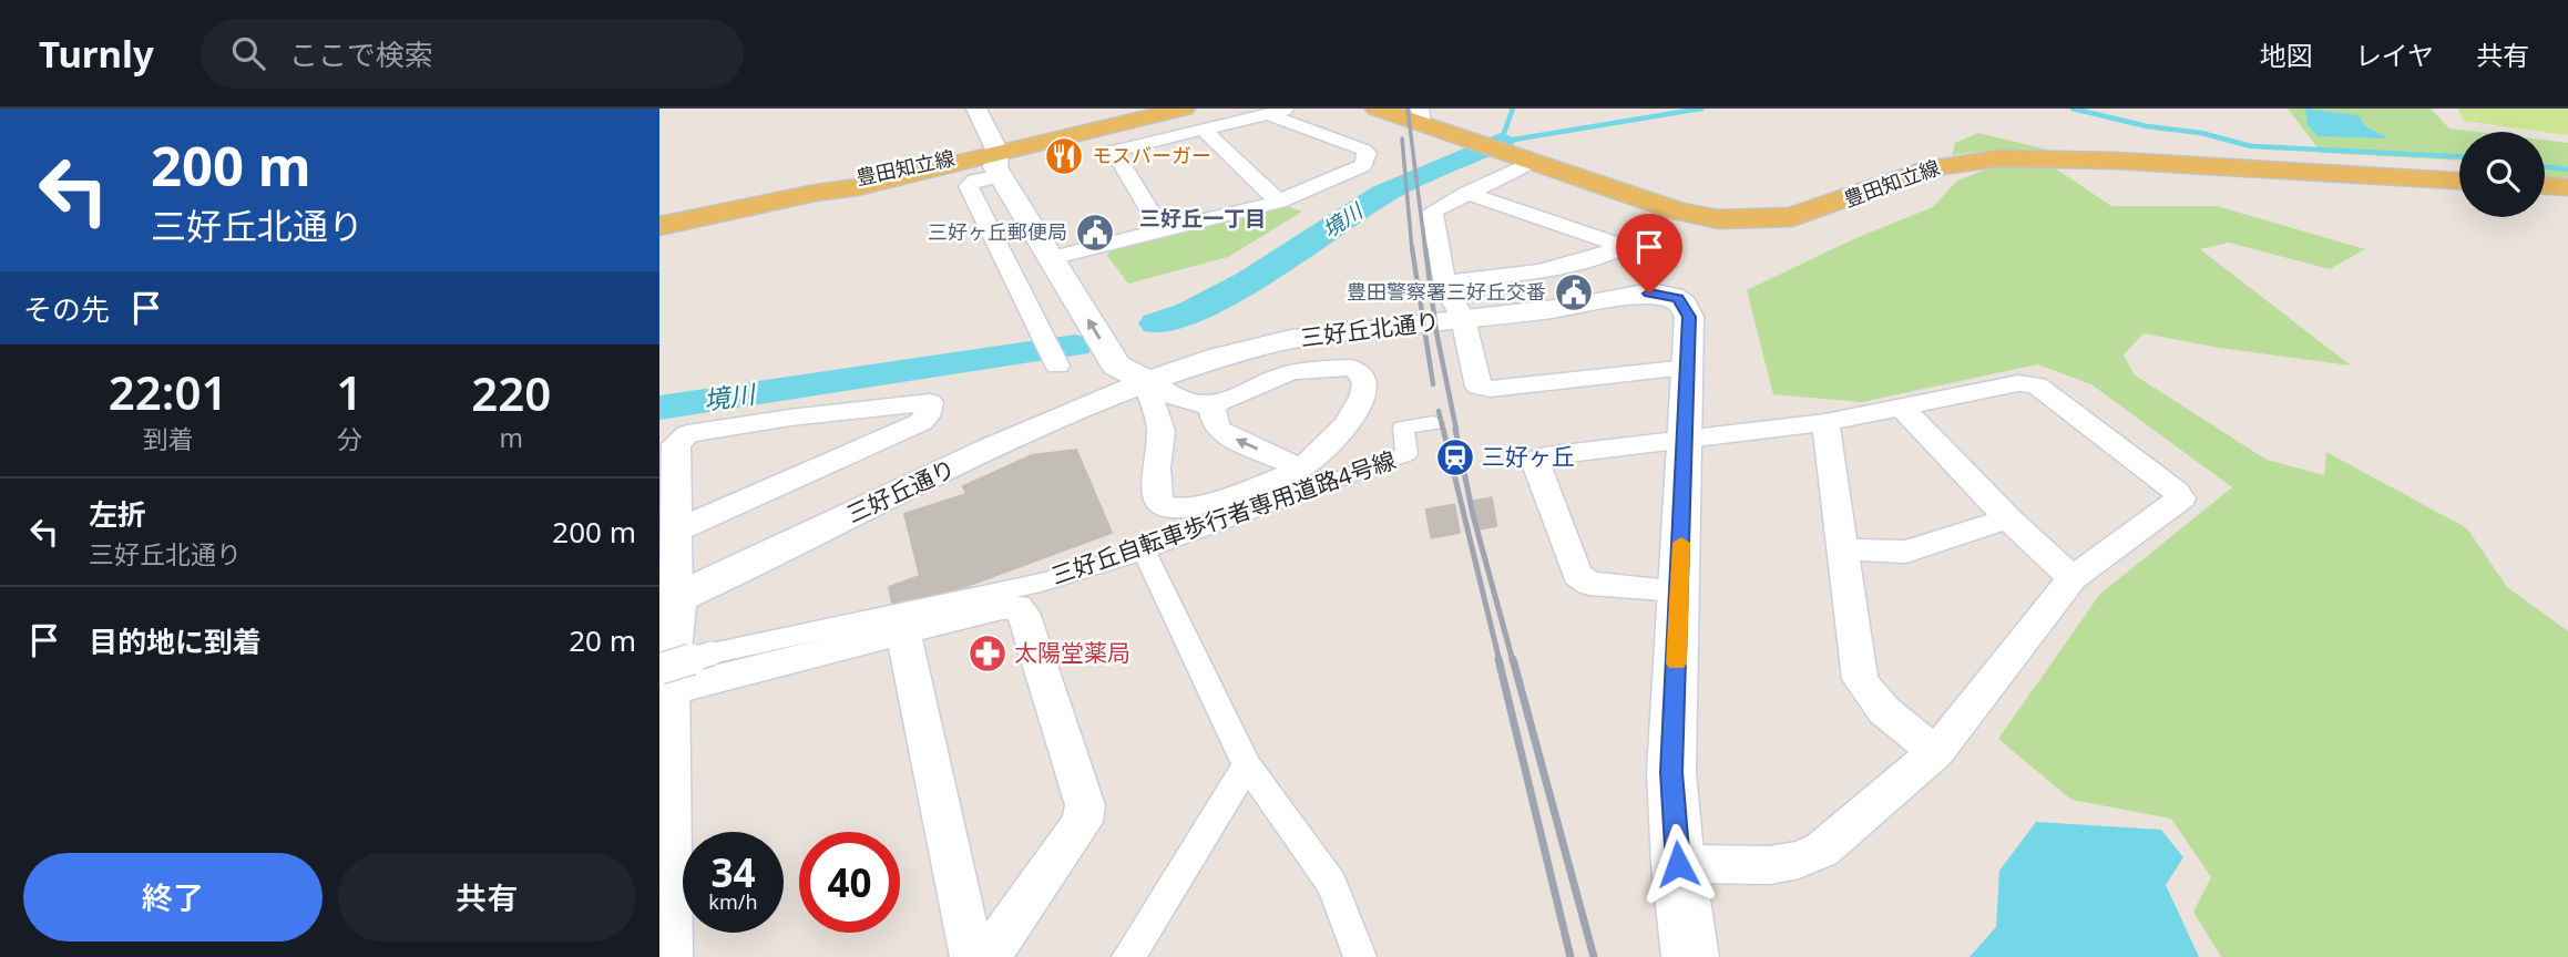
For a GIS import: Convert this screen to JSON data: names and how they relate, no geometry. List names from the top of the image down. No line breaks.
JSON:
{"streets":{"main road":["豊田知立線"],"street":["三好丘北通り","三好丘通り","三好丘自転車歩行者専用道路4号線"]},"crossings":[["三好丘北通り","三好丘通り"]],"districts":["三好丘一丁目"],"water":["境川"],"places":{"restaurant":["モスバーガー"],"public building":["三好ヶ丘郵便局","豊田警察署三好丘交番"],"station":["三好ヶ丘"],"pharmacy":["太陽堂薬局"]},"page":{"header":"Turnly","search":"ここで検索","nav":["地図","レイヤ","共有"],"turn":["200 m","三好丘北通り"],"then":"その先","eta":["22:01","到着","1","分","220","m"],"list":[{"name":"左折","note":"三好丘北通り","value":"200 m"},{"name":"目的地に到着","value":"20 m"}],"speed":"34 km/h","limit":"40","buttons":["終了","共有"]}}
